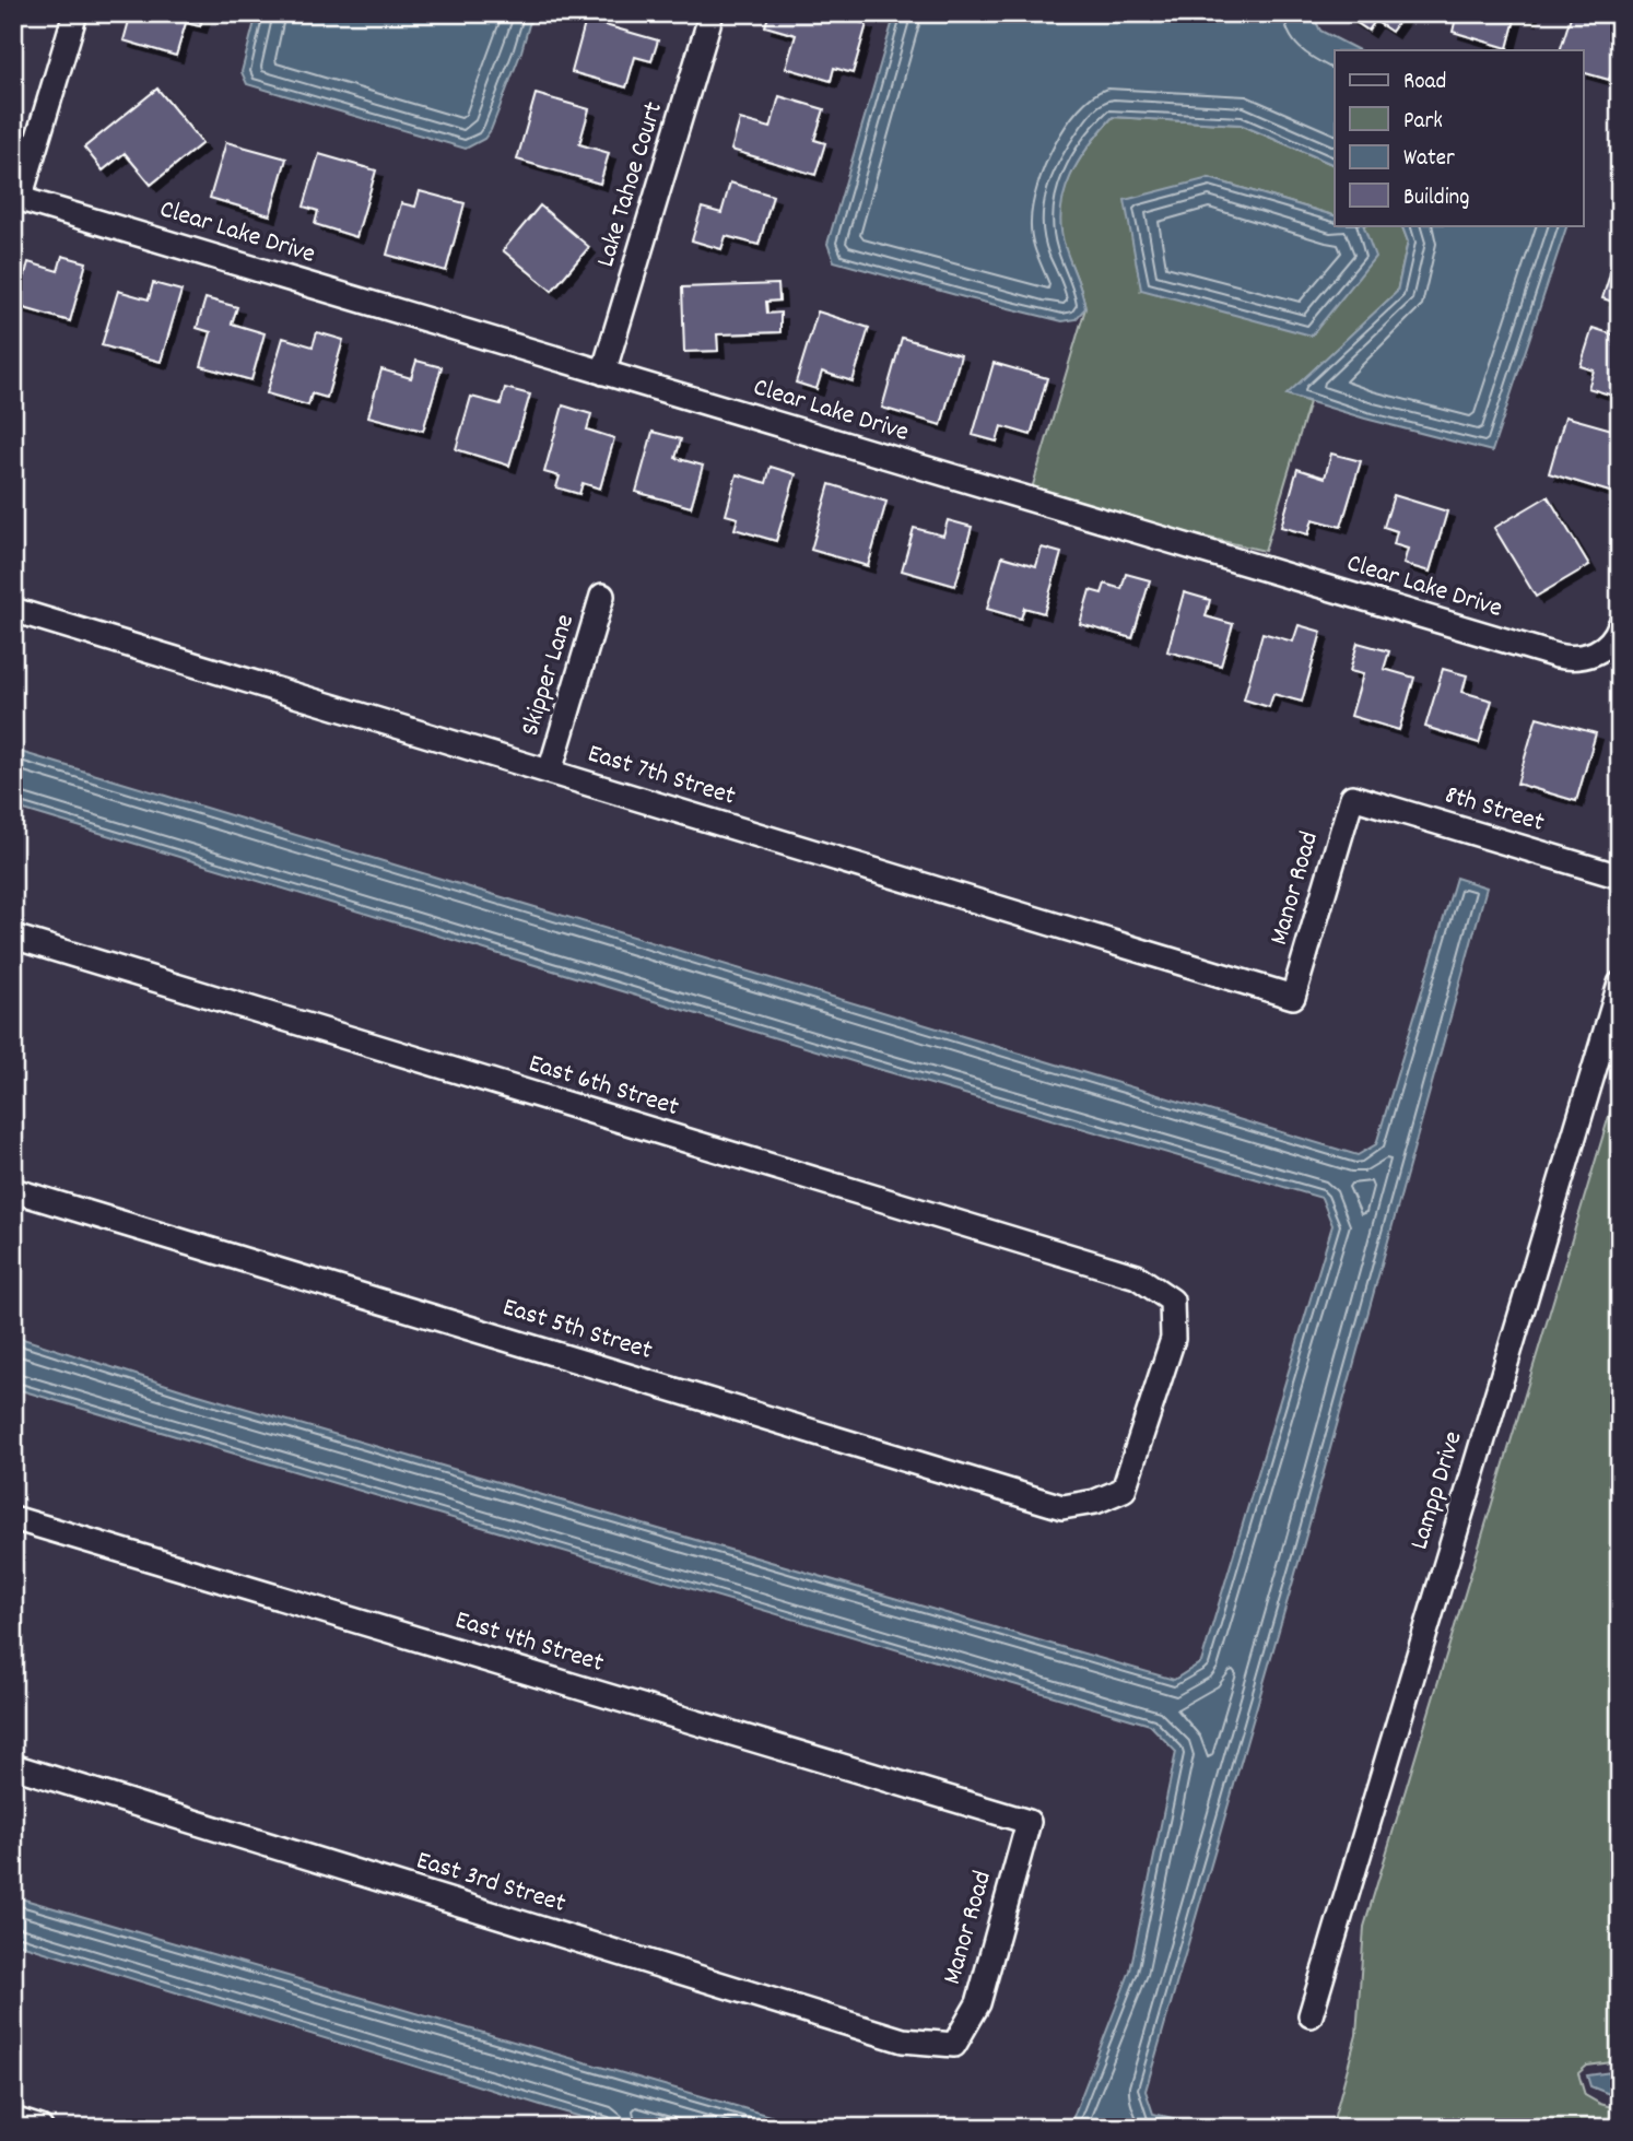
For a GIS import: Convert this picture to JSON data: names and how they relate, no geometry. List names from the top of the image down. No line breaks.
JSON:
{"streets":{"street":["Lake Tahoe Court","Clear Lake Drive","Skipper Lane","East 7th Street","8th Street","Manor Road","East 6th Street","East 5th Street","Lampp Drive","East 4th Street","East 3rd Street"]},"crossings":[["Lake Tahoe Court","Clear Lake Drive"],["Skipper Lane","East 7th Street"],["East 7th Street","Manor Road"],["8th Street","Manor Road"],["Manor Road","East 4th Street"],["Manor Road","East 3rd Street"],["East 6th Street","East 5th Street"]],"legend":["Road","Park","Water","Building"]}
